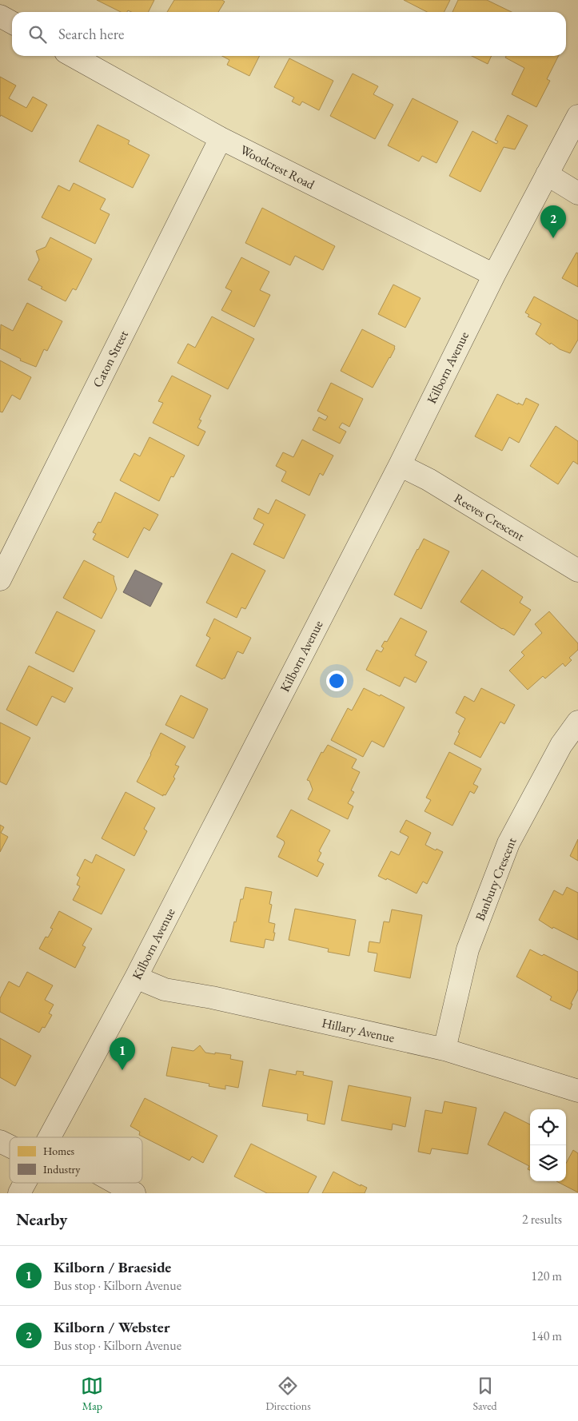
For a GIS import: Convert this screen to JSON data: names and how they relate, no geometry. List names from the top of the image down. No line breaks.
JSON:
{"streets":{"street":["Woodcrest Road","Caton Street","Kilborn Avenue","Reeves Crescent","Banbury Crescent","Hillary Avenue"]},"crossings":[["Woodcrest Road","Caton Street"],["Woodcrest Road","Kilborn Avenue"],["Kilborn Avenue","Reeves Crescent"],["Kilborn Avenue","Hillary Avenue"],["Banbury Crescent","Hillary Avenue"]],"legend":["Homes","Industry"],"page":{"search":"Search here","pins":["2","1"],"heading":["Nearby","2 results"],"list":[{"mark":"1","name":"Kilborn / Braeside","note":"Bus stop · Kilborn Avenue","value":"120 m"},{"mark":"2","name":"Kilborn / Webster","note":"Bus stop · Kilborn Avenue","value":"140 m"}],"nav":["Map","Directions","Saved"]}}
